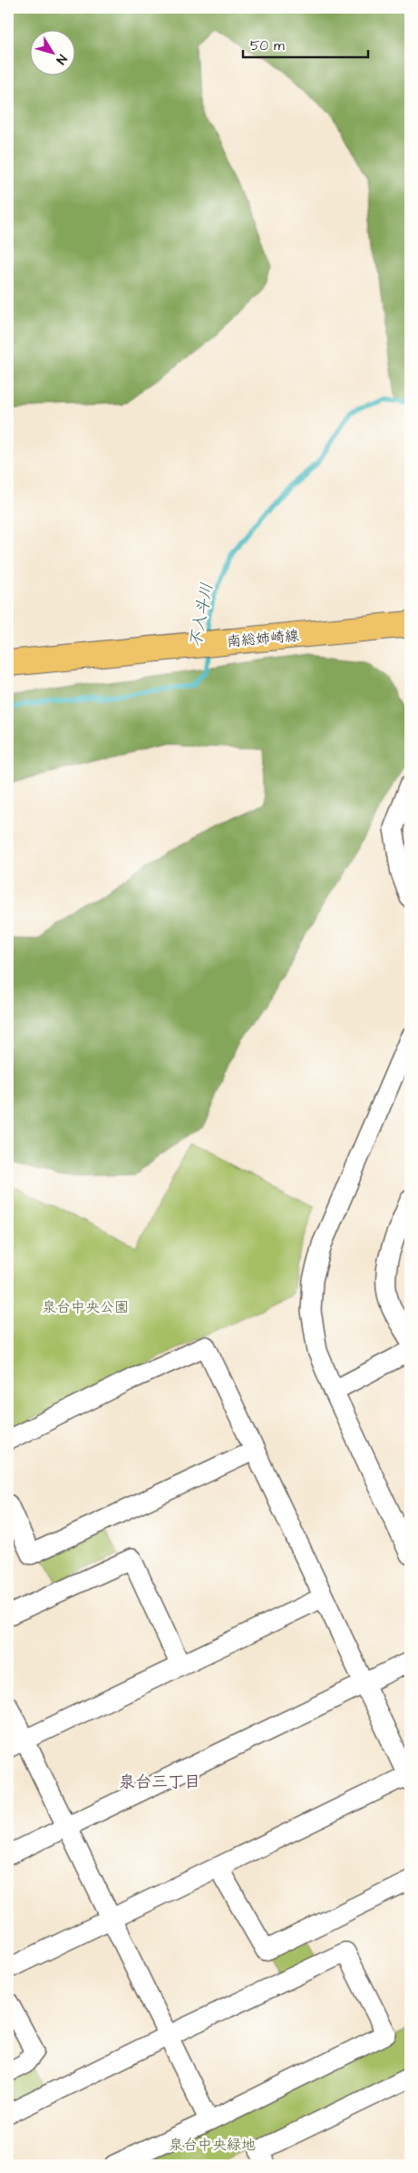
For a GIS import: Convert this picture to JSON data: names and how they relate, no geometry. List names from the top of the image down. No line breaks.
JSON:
{"streets":{"main road":["南総姉崎線"]},"districts":["泉台三丁目"],"water":["不入斗川"],"parks":["泉台中央公園","泉台中央緑地"],"scale_bar":"50 m","north":"bottom right"}
